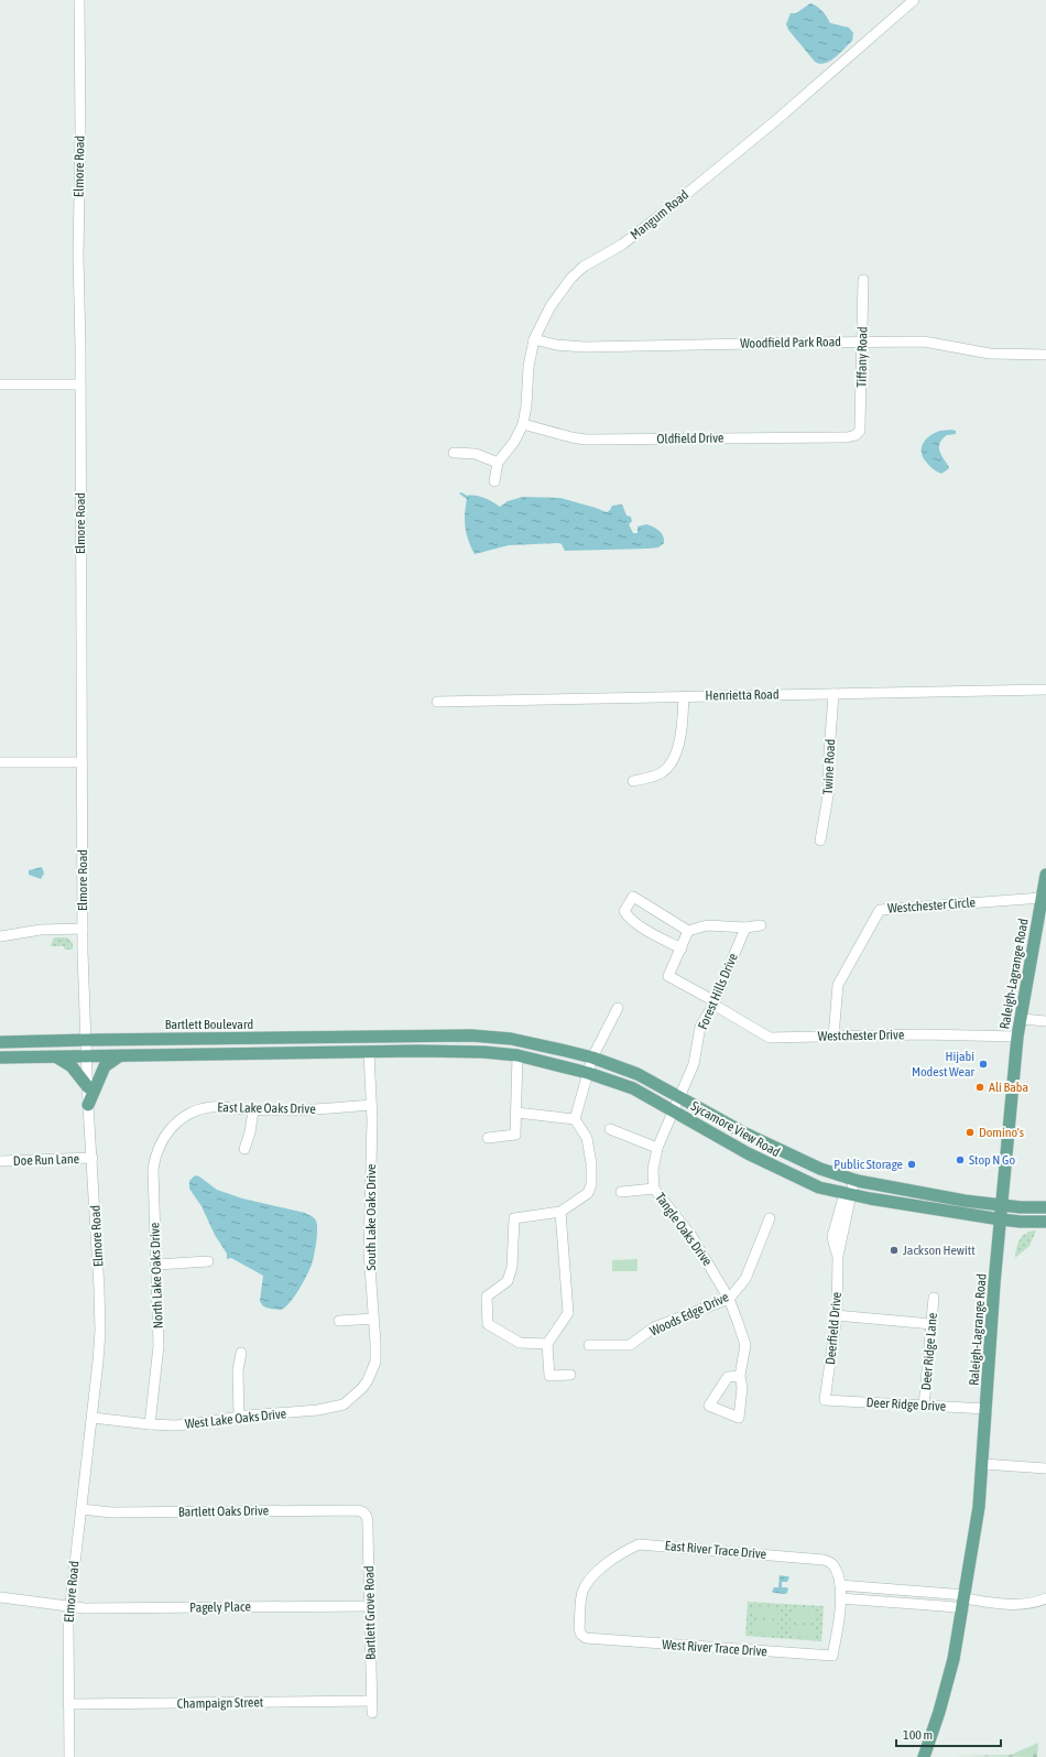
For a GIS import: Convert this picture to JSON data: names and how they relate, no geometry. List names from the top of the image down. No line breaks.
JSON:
{"streets":{"main road":["Raleigh-Lagrange Road","Bartlett Boulevard","Sycamore View Road"],"street":["Elmore Road","Mangum Road","Woodfield Park Road","Tiffany Road","Oldfield Drive","Henrietta Road","Twine Road","Westchester Circle","Forest Hills Drive","Westchester Drive","East Lake Oaks Drive","Doe Run Lane","South Lake Oaks Drive","Tangle Oaks Drive","North Lake Oaks Drive","Woods Edge Drive","Deerfield Drive","Deer Ridge Lane","Deer Ridge Drive","West Lake Oaks Drive","Bartlett Oaks Drive","East River Trace Drive","Pagely Place","Bartlett Grove Road","West River Trace Drive","Champaign Street"]},"crossings":[["Elmore Road","Bartlett Boulevard"],["Elmore Road","Doe Run Lane"],["Elmore Road","West Lake Oaks Drive"],["Elmore Road","Bartlett Oaks Drive"],["Elmore Road","Pagely Place"],["Elmore Road","Champaign Street"],["Mangum Road","Woodfield Park Road"],["Mangum Road","Oldfield Drive"],["Woodfield Park Road","Tiffany Road"],["Tiffany Road","Oldfield Drive"],["Henrietta Road","Twine Road"],["Westchester Circle","Raleigh-Lagrange Road"],["Westchester Circle","Westchester Drive"],["Raleigh-Lagrange Road","Westchester Drive"],["Raleigh-Lagrange Road","Sycamore View Road"],["Raleigh-Lagrange Road","Deer Ridge Drive"],["Forest Hills Drive","Westchester Drive"],["Forest Hills Drive","Sycamore View Road"],["Forest Hills Drive","Tangle Oaks Drive"],["Bartlett Boulevard","Sycamore View Road"],["East Lake Oaks Drive","South Lake Oaks Drive"],["East Lake Oaks Drive","North Lake Oaks Drive"],["Sycamore View Road","South Lake Oaks Drive"],["Sycamore View Road","Tangle Oaks Drive"],["Sycamore View Road","Deerfield Drive"],["South Lake Oaks Drive","West Lake Oaks Drive"],["Tangle Oaks Drive","Woods Edge Drive"],["North Lake Oaks Drive","West Lake Oaks Drive"],["Deerfield Drive","Deer Ridge Drive"],["Deer Ridge Lane","Deer Ridge Drive"],["Bartlett Oaks Drive","Bartlett Grove Road"],["East River Trace Drive","West River Trace Drive"],["Pagely Place","Bartlett Grove Road"],["Bartlett Grove Road","Champaign Street"]],"places":["Hijabi Modest Wear","Ali Baba","Domino's","Stop N Go","Public Storage","Jackson Hewitt"],"scale_bar":"100 m"}
